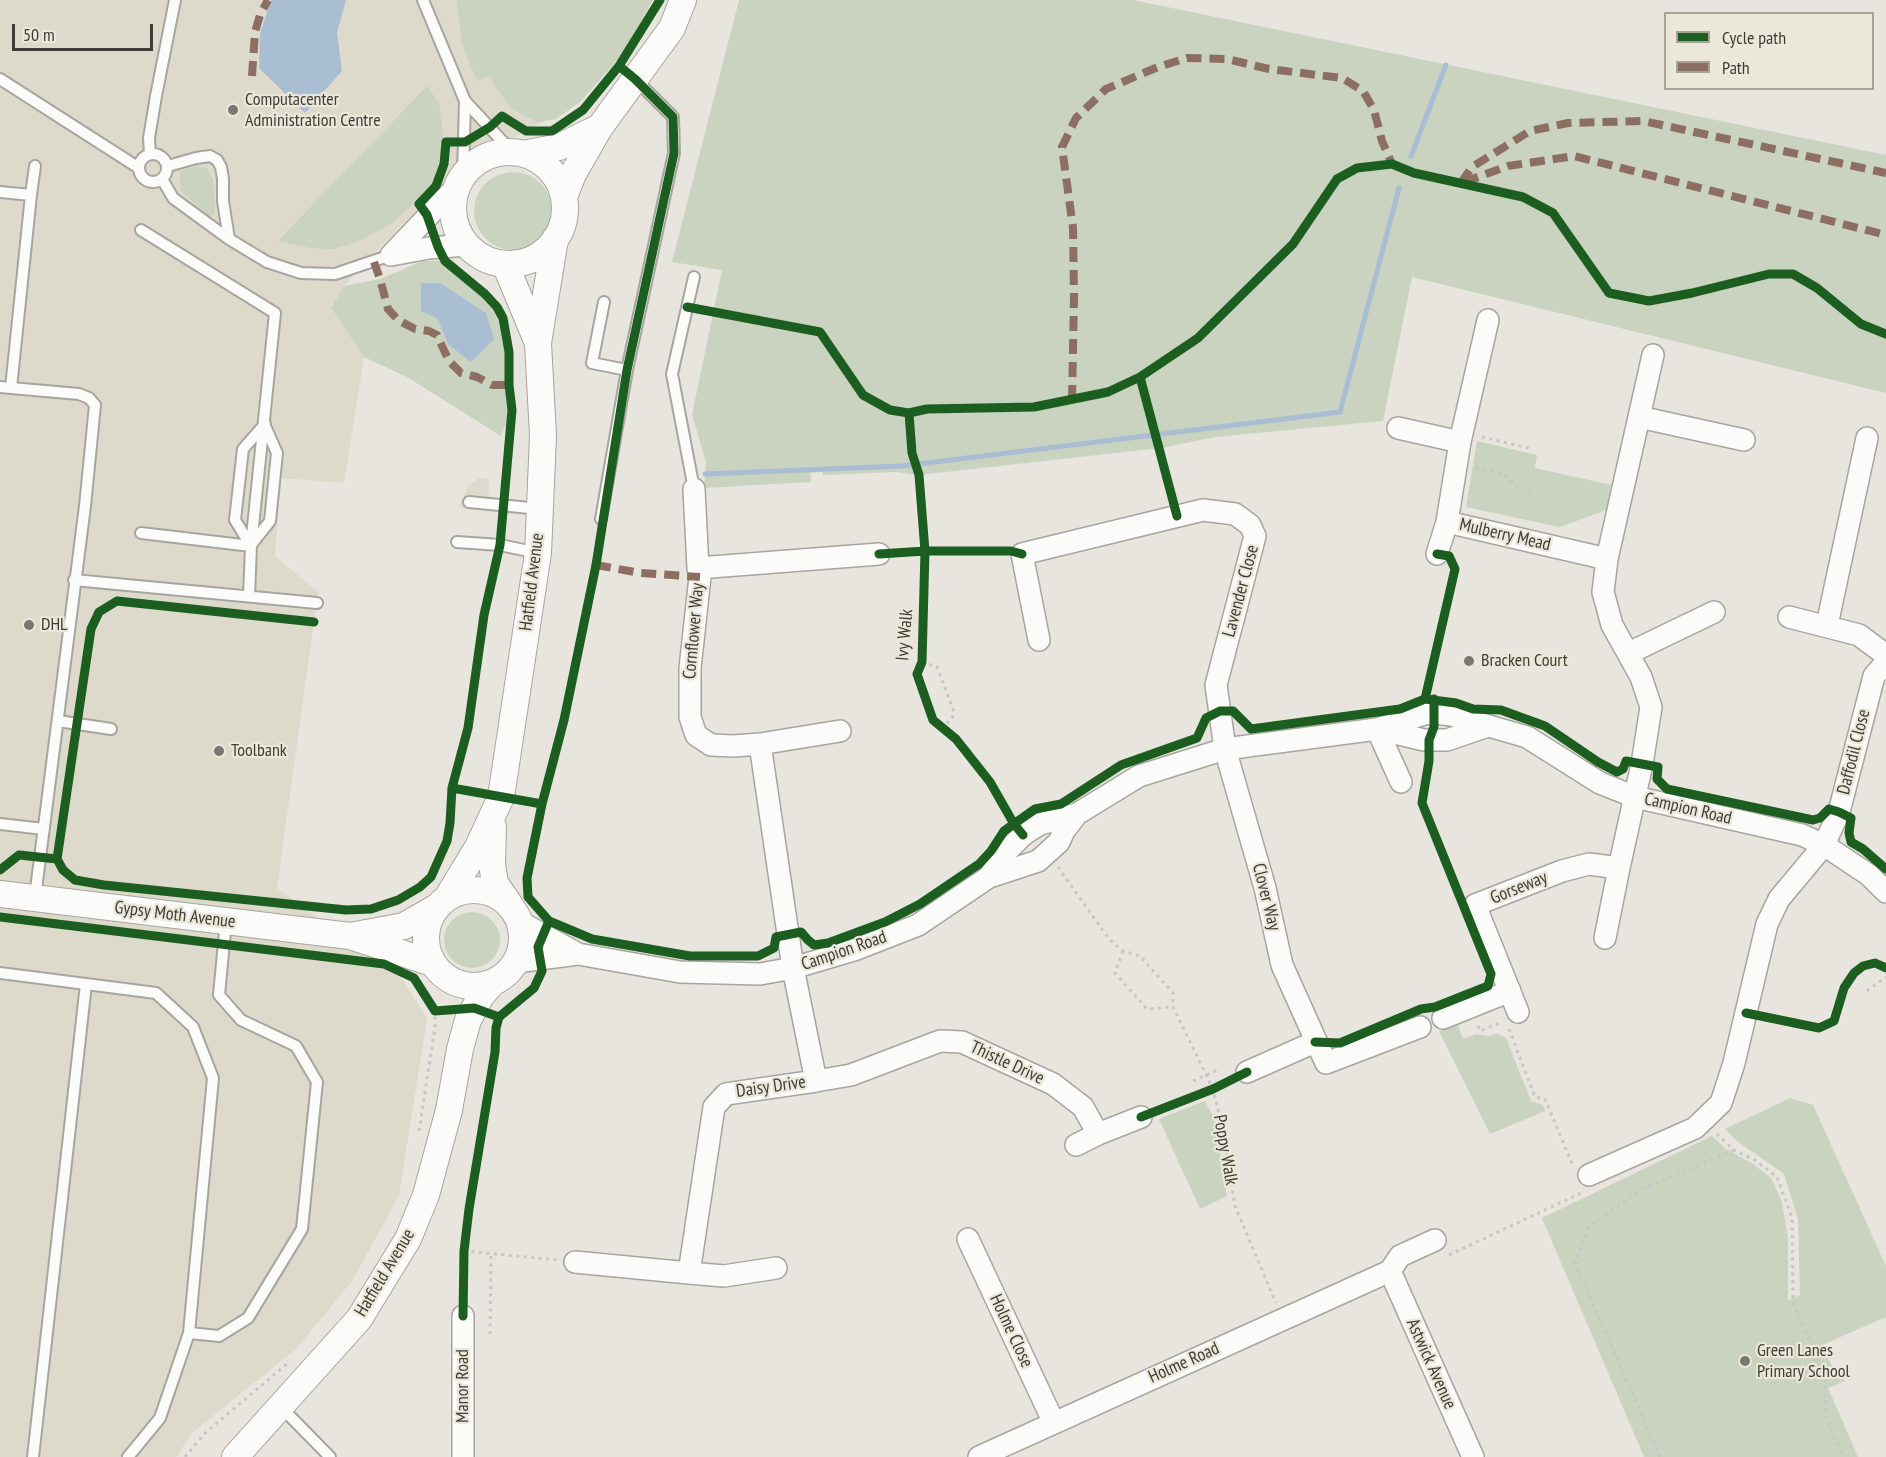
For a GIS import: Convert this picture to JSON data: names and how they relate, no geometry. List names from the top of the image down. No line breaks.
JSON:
{"streets":{"street":["Mulberry Mead","Hatfield Avenue","Lavender Close","Cornflower Way","Daffodil Close","Campion Road","Gorseway","Clover Way","Gypsy Moth Avenue","Thistle Drive","Daisy Drive","Holme Close","Holme Road","Astwick Avenue","Manor Road"],"path":["Poppy Walk"],"cycle path":["Ivy Walk"]},"crossings":[["Hatfield Avenue","Gypsy Moth Avenue"],["Lavender Close","Campion Road"],["Lavender Close","Clover Way"],["Daffodil Close","Campion Road"],["Campion Road","Clover Way"],["Campion Road","Daisy Drive"],["Campion Road","Poppy Walk"],["Thistle Drive","Daisy Drive"],["Poppy Walk","Holme Road"],["Holme Close","Holme Road"],["Holme Road","Astwick Avenue"]],"places":["Computacenter Administration Centre","DHL","Bracken Court","Toolbank","Green Lanes Primary School"],"legend":["Cycle path","Path"],"scale_bar":"50 m"}
